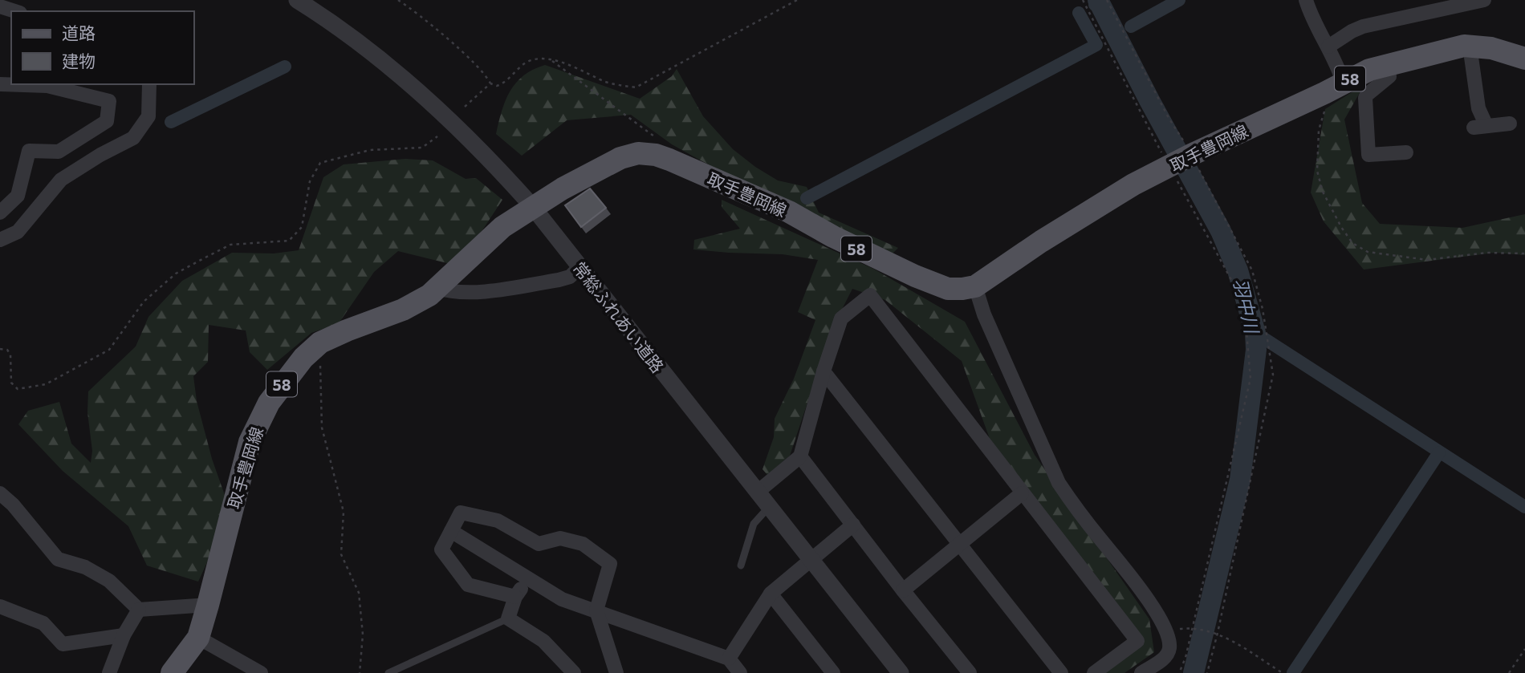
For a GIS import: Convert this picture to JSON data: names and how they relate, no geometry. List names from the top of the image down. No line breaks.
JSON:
{"streets":{"main road":["58","取手豊岡線"],"street":["常総ふれあい道路"]},"crossings":[["取手豊岡線","常総ふれあい道路"]],"water":["羽中川"],"legend":["道路","建物"]}
